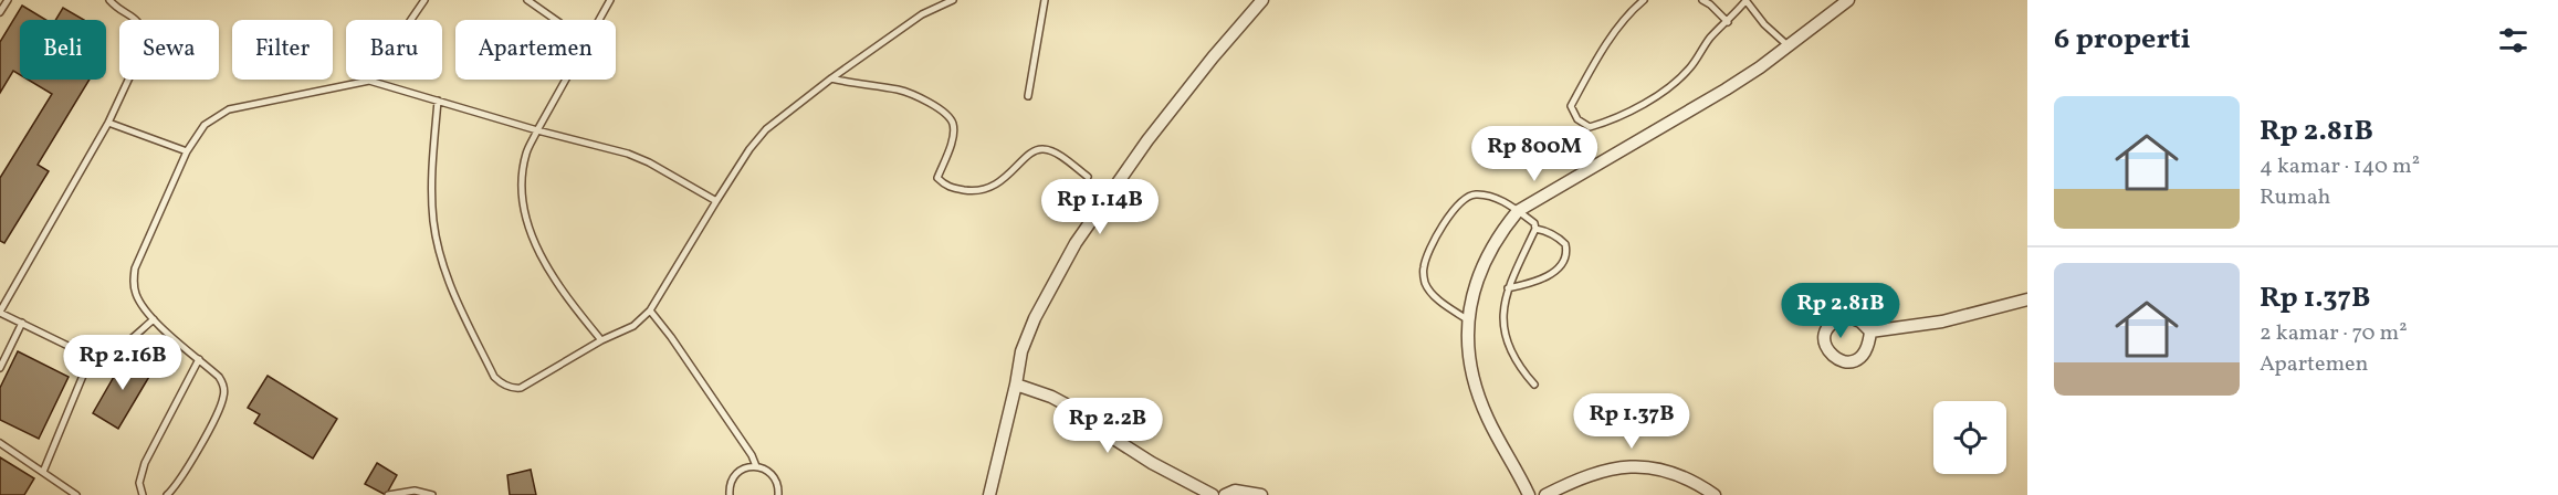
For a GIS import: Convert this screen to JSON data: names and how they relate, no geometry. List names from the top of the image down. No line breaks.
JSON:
{"page":{"heading":"6 properti","chip":["Beli","Sewa","Filter","Baru","Apartemen"],"list":[{"name":"Rp 2.81B","note":"4 kamar · 140 m² · Rumah"},{"name":"Rp 1.37B","note":"2 kamar · 70 m² · Apartemen"}],"price":["Rp 800M","Rp 1.14B","Rp 2.81B","Rp 2.16B","Rp 1.37B","Rp 2.2B"]}}
